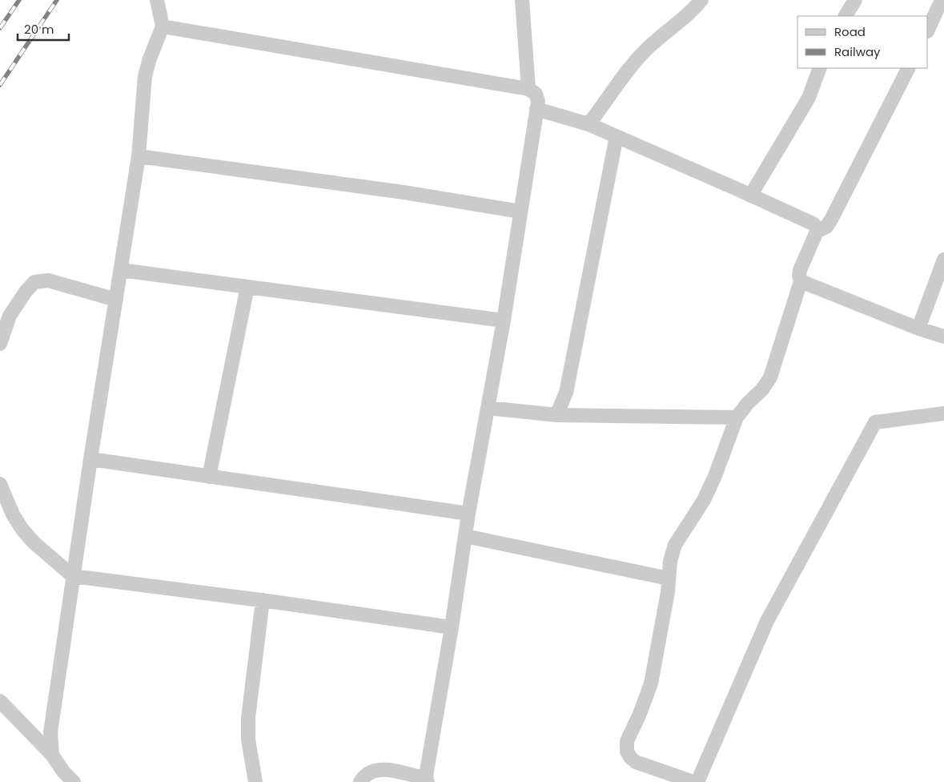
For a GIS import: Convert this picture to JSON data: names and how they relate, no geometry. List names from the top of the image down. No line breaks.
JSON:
{"legend":["Road","Railway"],"scale_bar":"20 m"}
